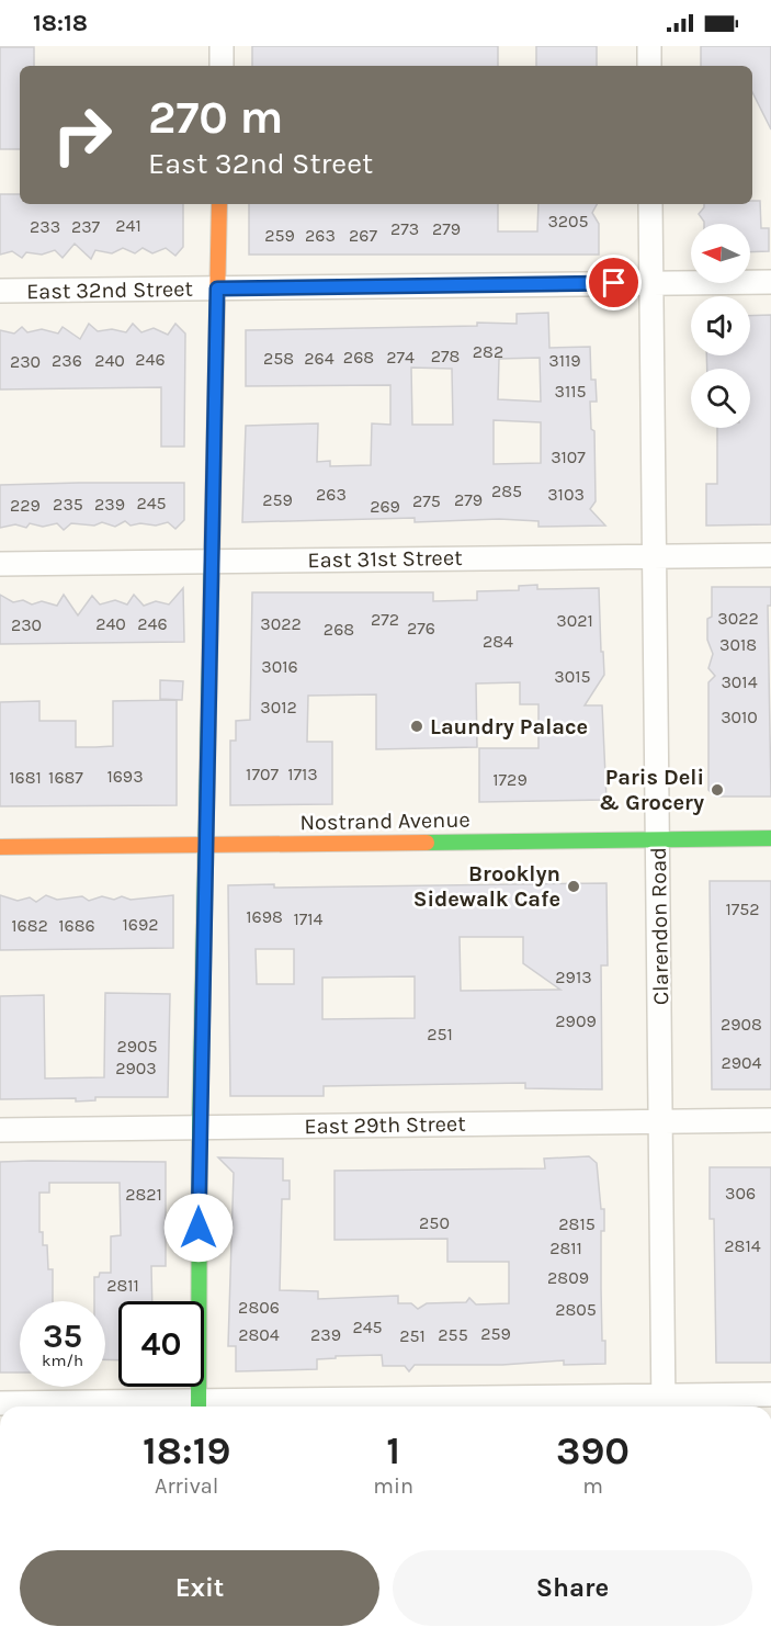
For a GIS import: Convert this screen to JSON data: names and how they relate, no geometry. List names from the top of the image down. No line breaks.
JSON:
{"streets":{"street":["East 32nd Street","East 31st Street","Nostrand Avenue","Clarendon Road","East 29th Street"]},"crossings":[["East 32nd Street","Clarendon Road"],["East 31st Street","Clarendon Road"],["Nostrand Avenue","Clarendon Road"],["Clarendon Road","East 29th Street"]],"places":["Laundry Palace","Paris Deli & Grocery","Brooklyn Sidewalk Cafe"],"house_numbers":["3205","241","233","237","273","279","259","263","267","282","278","268","274","258","264","246","236","240","3119","230","3115","3107","285","263","3103","259","279","275","245","235","239","229","269","3022","272","3021","240","246","3022","230","276","268","284","3018","3016","3015","3014","3012","3010","1707","1713","1693","1681","1687","1729","1752","1698","1714","1692","1682","1686","2913","2909","2908","251","2905","2904","2903","306","2821","250","2815","2814","2811","2809","2811","2806","2805","245","259","2804","239","255","251"],"north":"left","page":{"status":"18:18","turn":["270 m","East 32nd Street"],"speed":"35 km/h","limit":"40","eta":["18:19","Arrival","1","min","390","m"],"buttons":["Exit","Share"]}}
